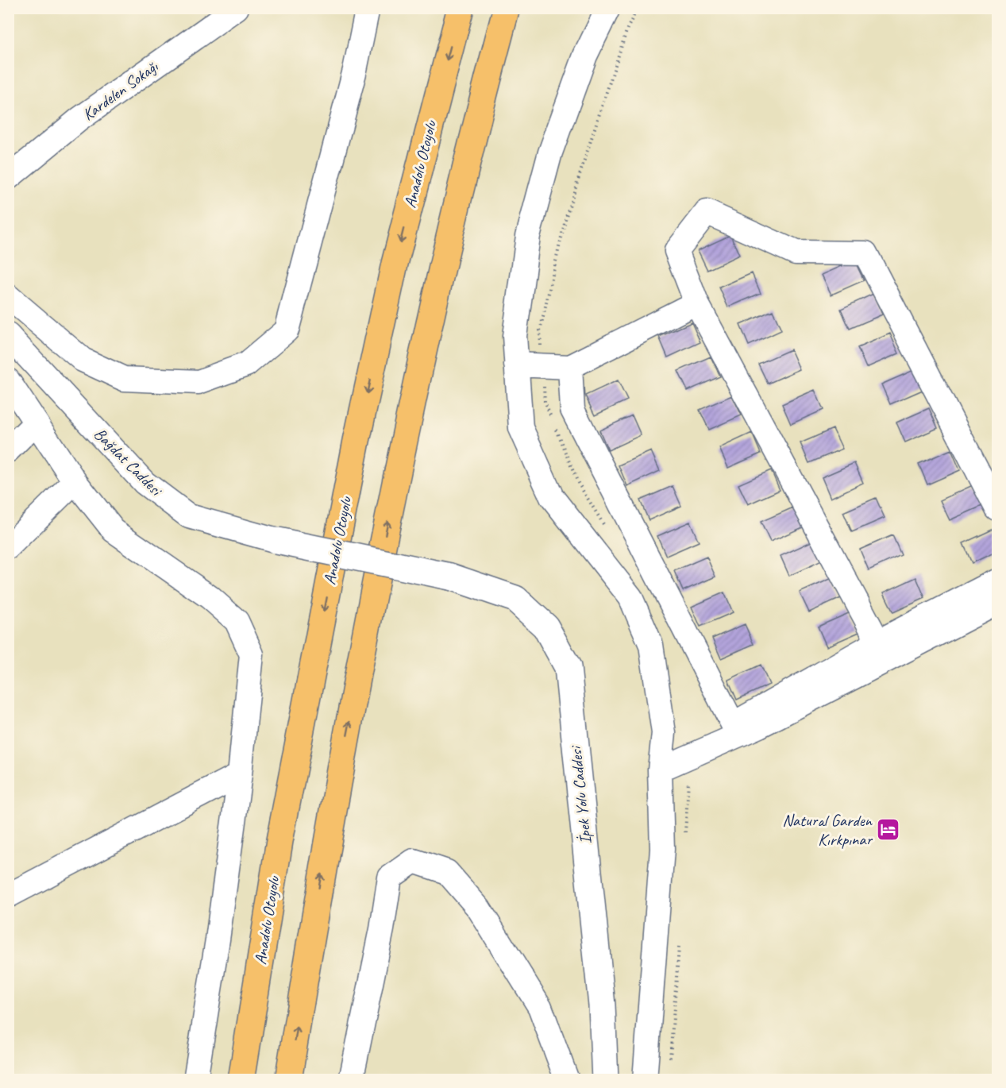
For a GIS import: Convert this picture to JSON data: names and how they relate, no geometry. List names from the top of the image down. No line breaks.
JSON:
{"streets":{"highway":["Anadolu Otoyolu"],"street":["Kardelen Sokağı","Bağdat Caddesi","İpek Yolu Caddesi"]},"crossings":[["Bağdat Caddesi","İpek Yolu Caddesi"]],"places":{"hotel":["Natural Garden Kırkpınar"]}}
